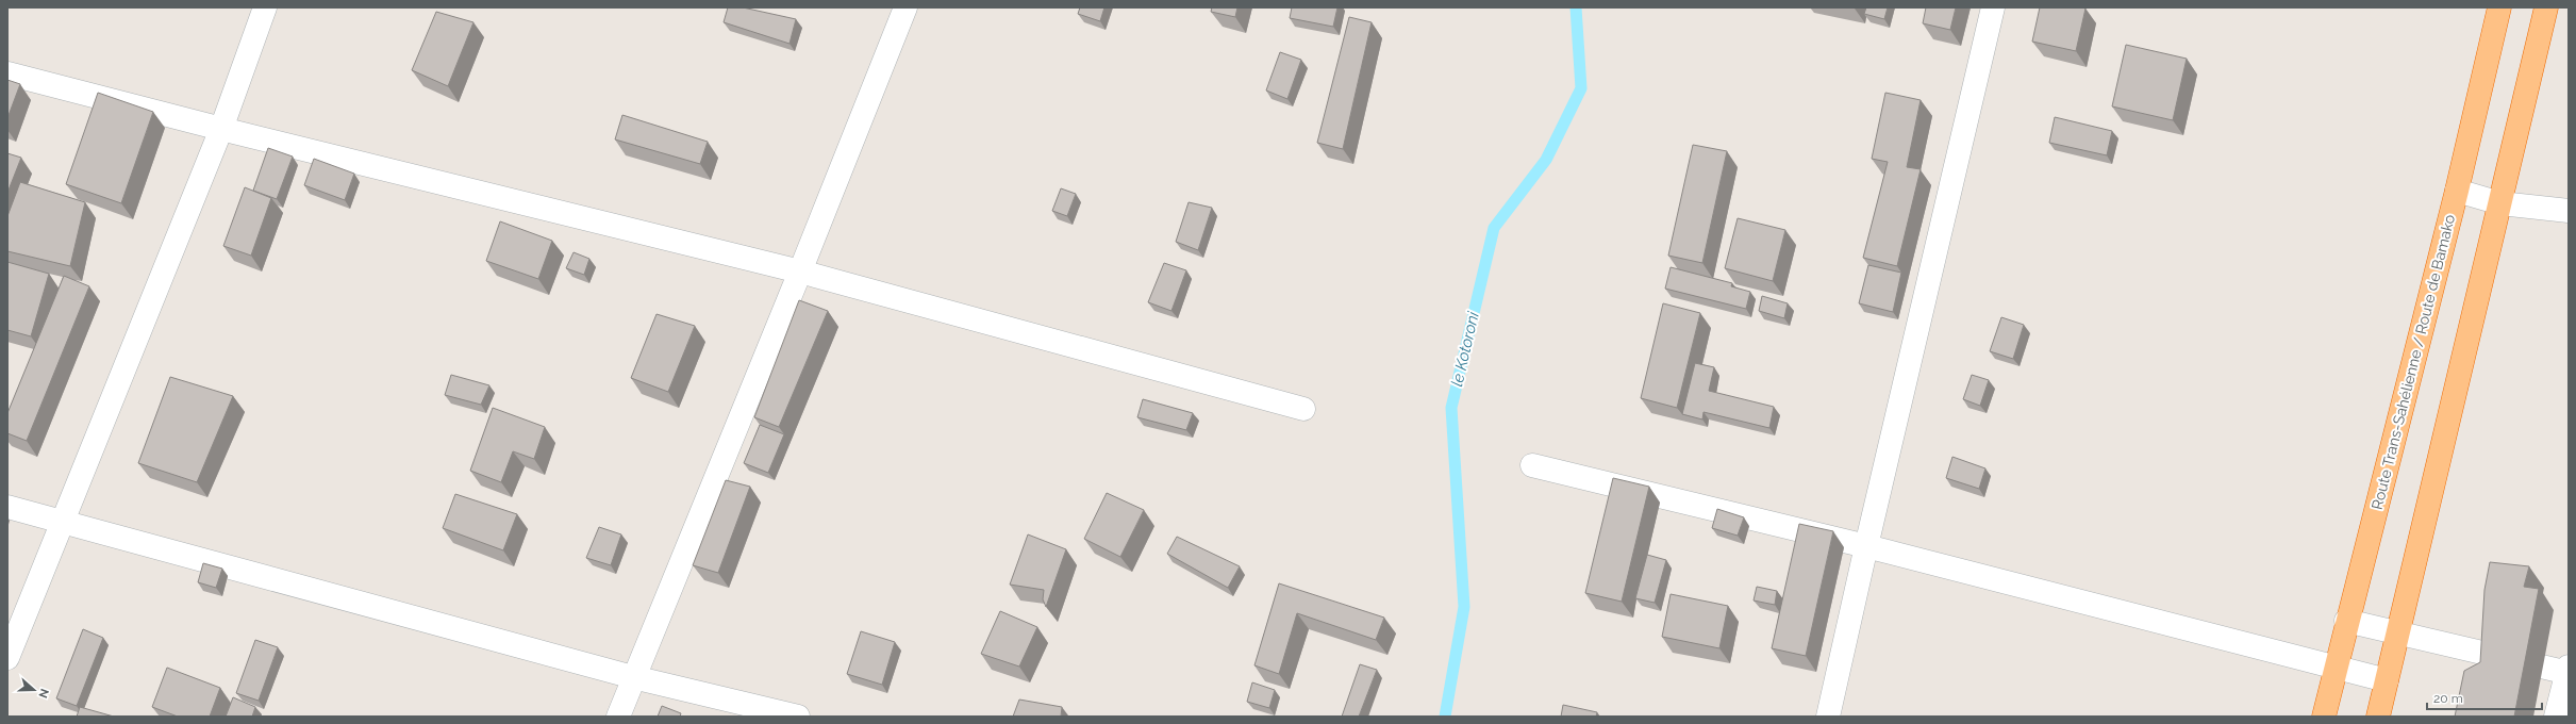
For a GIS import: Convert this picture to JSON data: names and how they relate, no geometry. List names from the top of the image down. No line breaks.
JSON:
{"streets":{"highway":["Route Trans-Sahélienne / Route de Bamako"]},"water":["le Kotoroni"],"scale_bar":"20 m","north":"right"}
